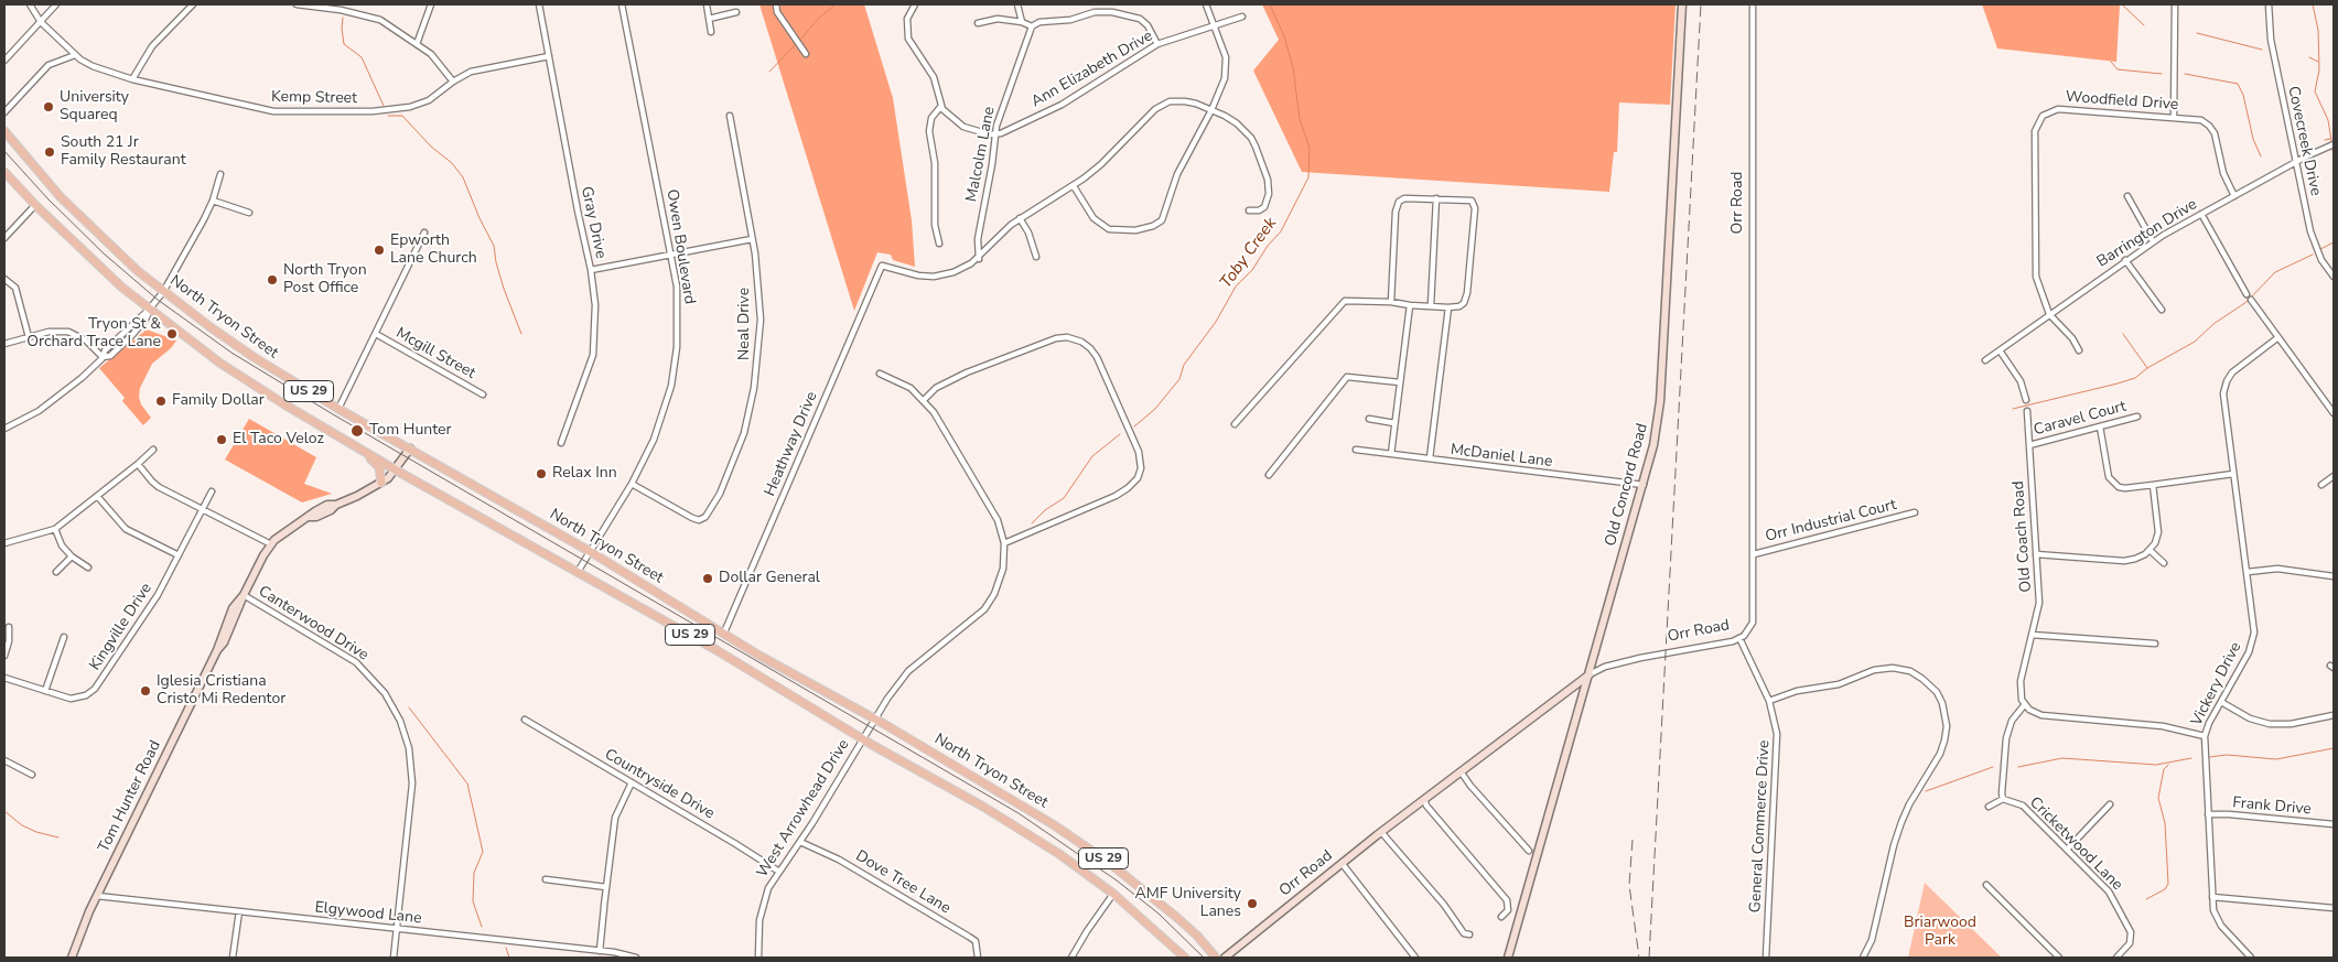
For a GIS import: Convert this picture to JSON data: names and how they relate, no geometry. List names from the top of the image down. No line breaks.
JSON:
{"streets":{"main road":["North Tryon Street","US 29"],"street":["Ann Elizabeth Drive","Kemp Street","Woodfield Drive","Covecreek Drive","Malcolm Lane","Orr Road","Gray Drive","Barrington Drive","Owen Boulevard","Neal Drive","Mcgill Street","Caravel Court","Heathway Drive","McDaniel Lane","Old Concord Road","Orr Industrial Court","Old Coach Road","Canterwood Drive","Kingville Drive","Vickery Drive","Countryside Drive","Tom Hunter Road","Frank Drive","West Arrowhead Drive","General Commerce Drive","Cricketwood Lane","Dove Tree Lane","Elgywood Lane"]},"crossings":[["Ann Elizabeth Drive","Malcolm Lane"],["Kemp Street","Gray Drive"],["Woodfield Drive","Barrington Drive"],["Covecreek Drive","Barrington Drive"],["Malcolm Lane","Heathway Drive"],["Orr Road","Old Concord Road"],["Orr Road","Orr Industrial Court"],["Orr Road","General Commerce Drive"],["Owen Boulevard","North Tryon Street"],["Owen Boulevard","Neal Drive"],["Owen Boulevard","US 29"],["North Tryon Street","Heathway Drive"],["North Tryon Street","Tom Hunter Road"],["North Tryon Street","West Arrowhead Drive"],["US 29","Tom Hunter Road"],["US 29","West Arrowhead Drive"],["Caravel Court","Old Coach Road"],["McDaniel Lane","Old Concord Road"],["Canterwood Drive","Tom Hunter Road"],["Canterwood Drive","Elgywood Lane"],["Vickery Drive","Frank Drive"],["Countryside Drive","West Arrowhead Drive"],["Tom Hunter Road","Elgywood Lane"],["West Arrowhead Drive","Dove Tree Lane"]],"water":["Toby Creek"],"parks":["Briarwood Park"],"places":["University Squareq","South 21 Jr Family Restaurant","Epworth Lane Church","North Tryon Post Office","Tryon St & Orchard Trace Lane","Family Dollar","Tom Hunter","El Taco Veloz","Relax Inn","Dollar General","Iglesia Cristiana Cristo Mi Redentor","AMF University Lanes"]}
